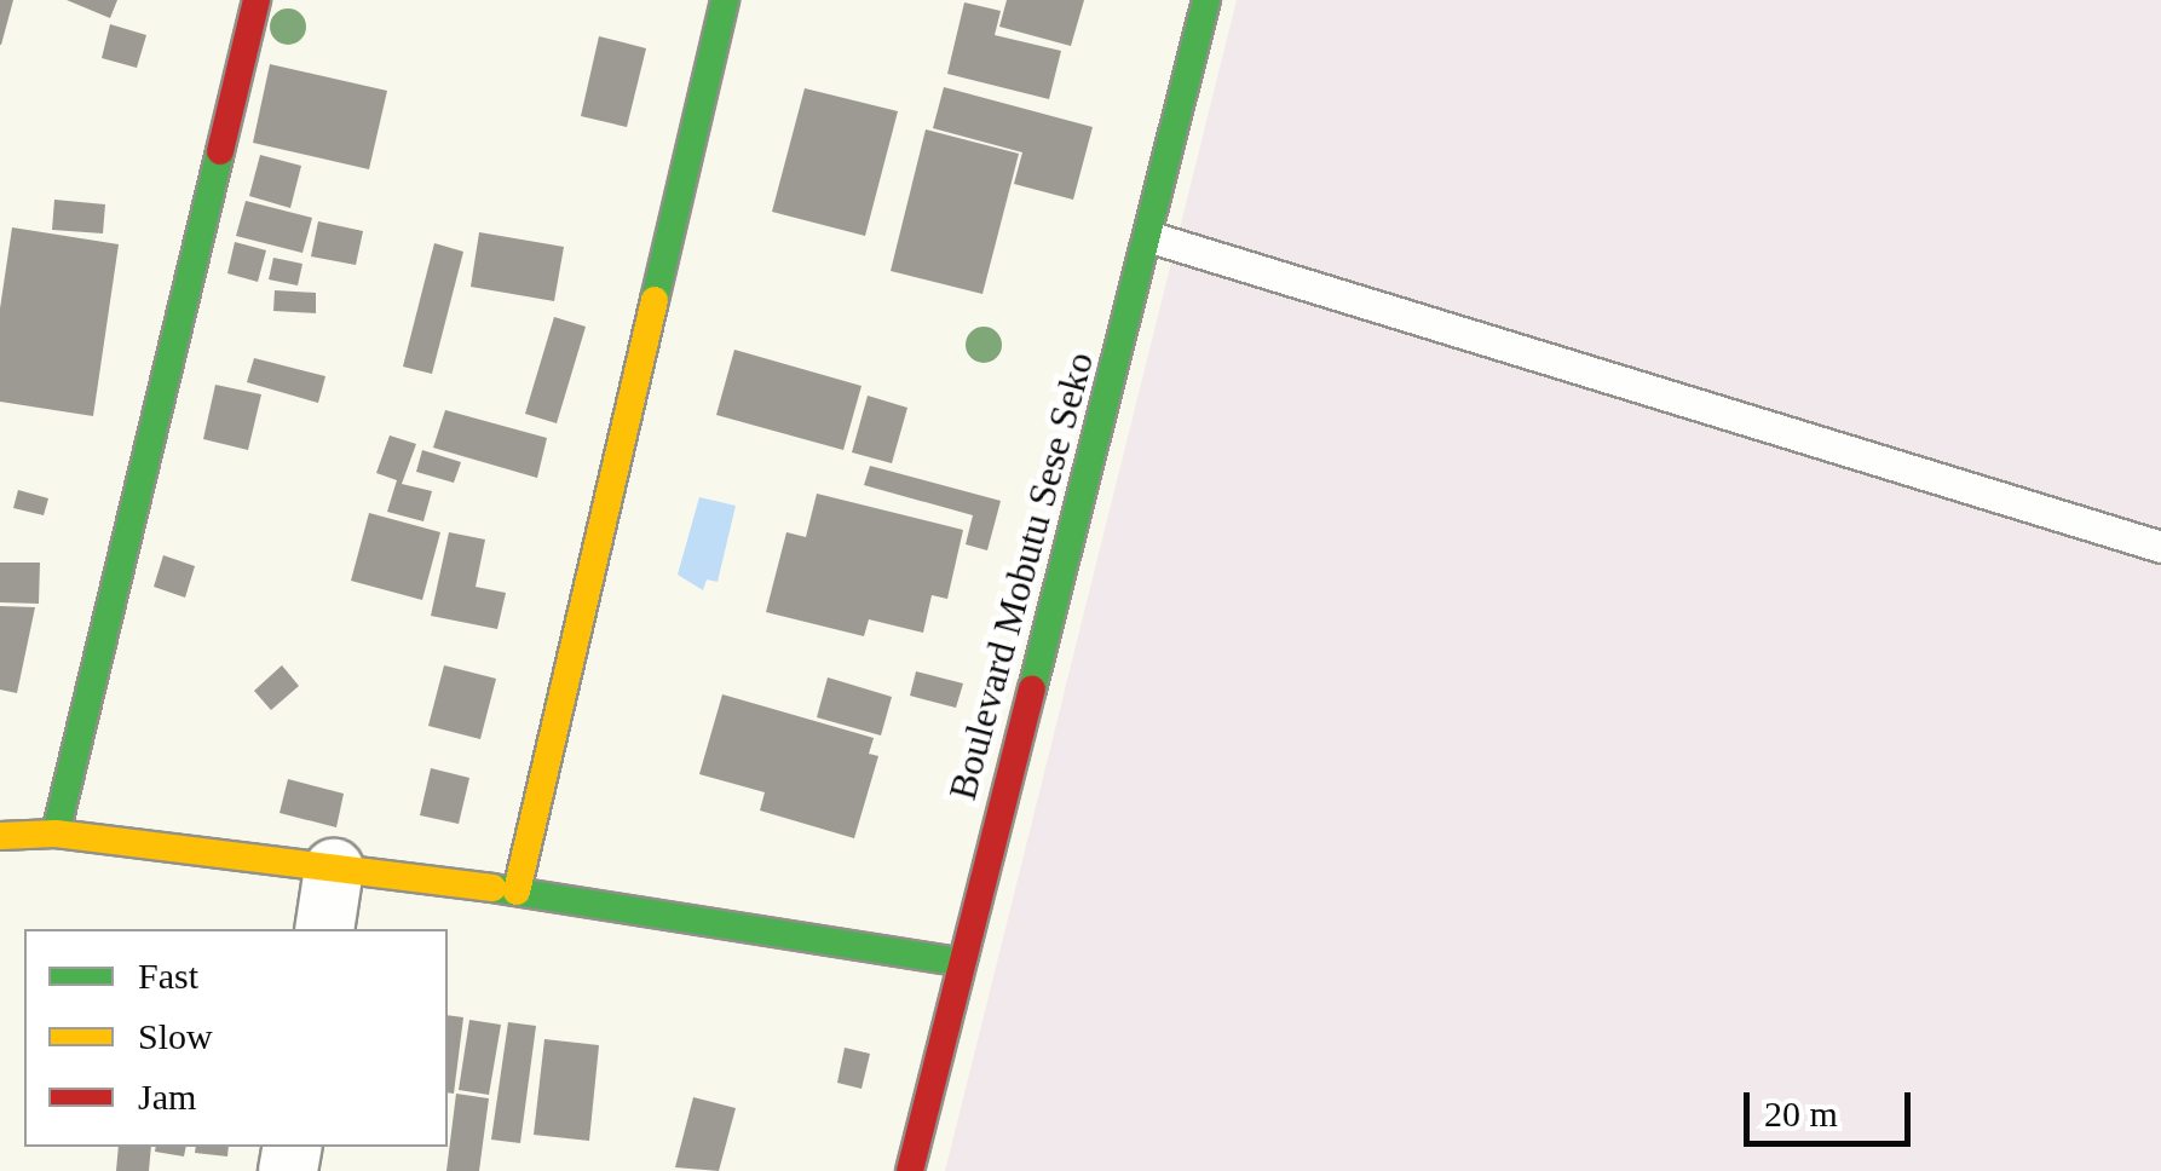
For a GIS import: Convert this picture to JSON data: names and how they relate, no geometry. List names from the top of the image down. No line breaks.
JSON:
{"streets":{"street":["Boulevard Mobutu Sese Seko"]},"legend":["Fast","Slow","Jam"],"scale_bar":"20 m"}
